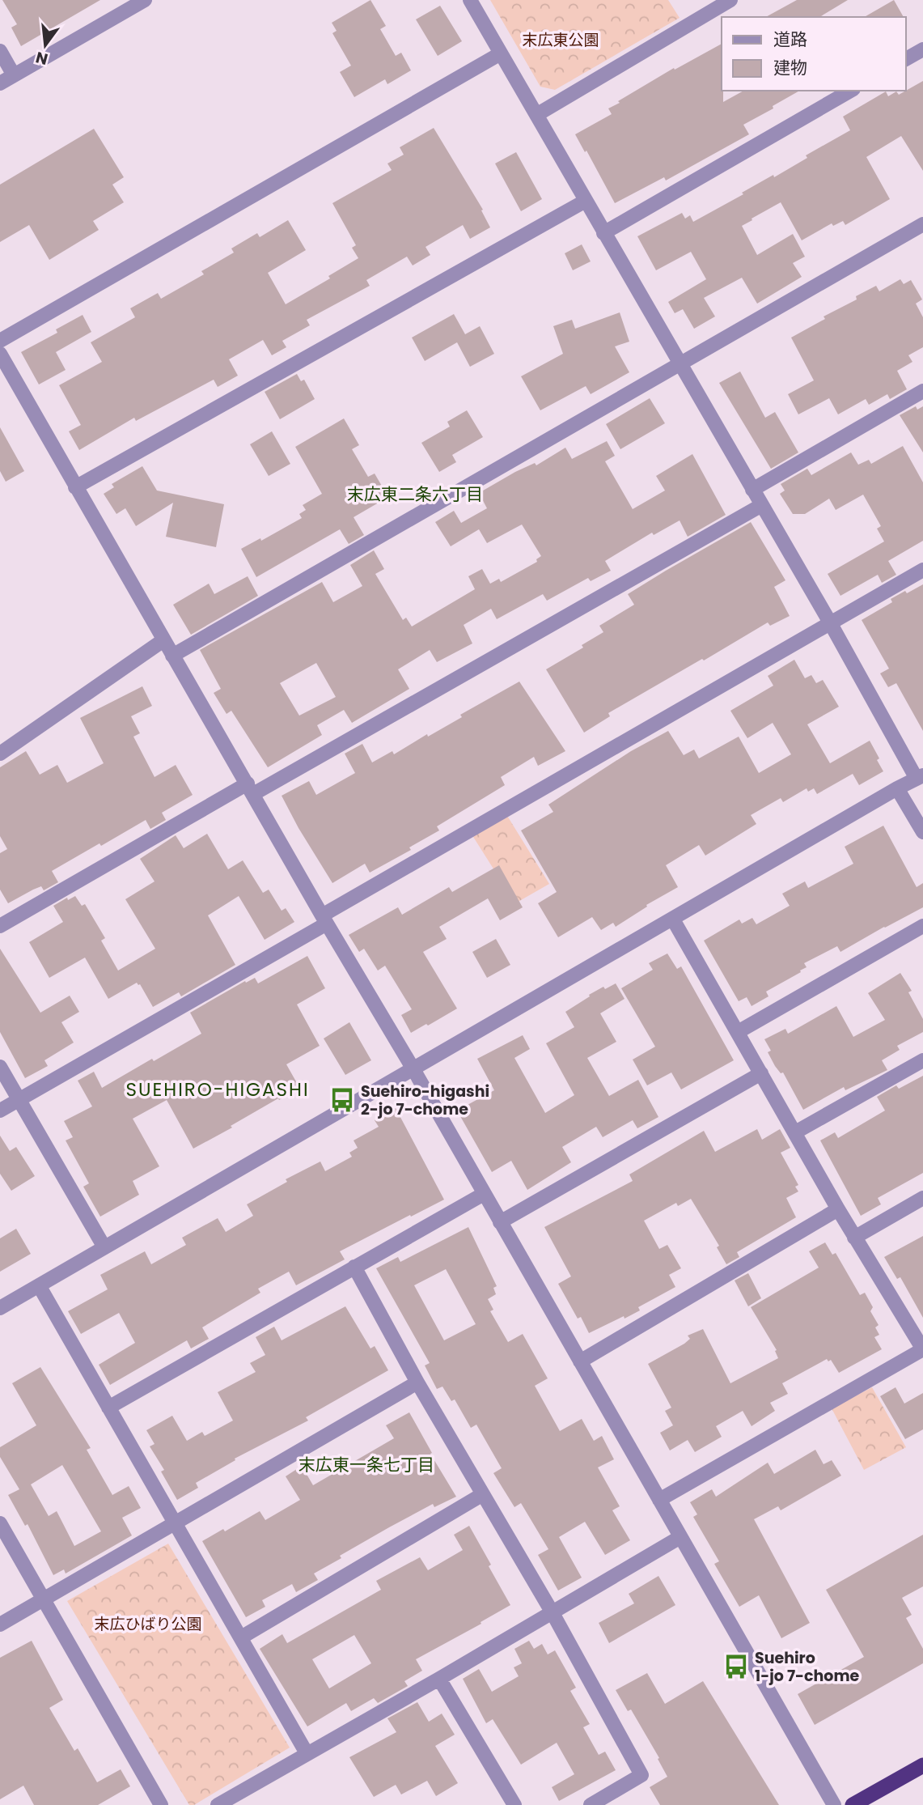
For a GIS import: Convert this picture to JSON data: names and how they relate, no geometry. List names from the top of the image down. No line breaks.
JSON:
{"districts":["末広東二条六丁目","SUEHIRO-HIGASHI","末広東一条七丁目"],"parks":["末広東公園","末広ひばり公園"],"places":{"bus stop":["Suehiro-higashi 2-jo 7-chome","Suehiro 1-jo 7-chome"]},"legend":["道路","建物"],"north":"bottom"}
